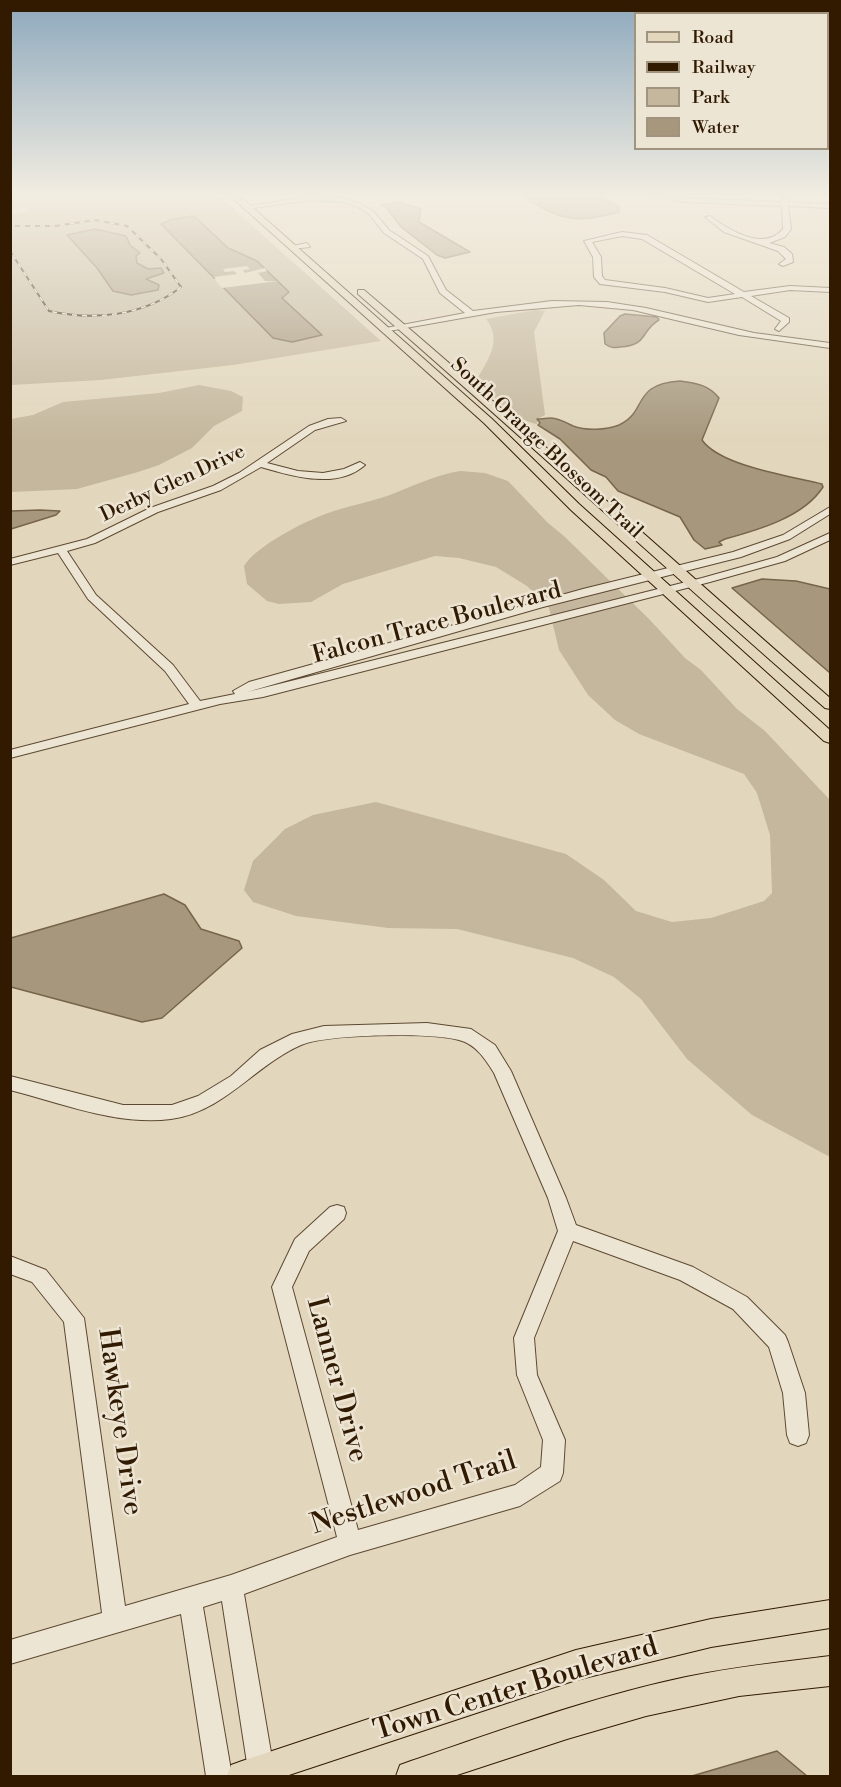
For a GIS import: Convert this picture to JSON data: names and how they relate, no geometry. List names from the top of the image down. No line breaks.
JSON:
{"streets":{"main road":["South Orange Blossom Trail","Town Center Boulevard"],"street":["Derby Glen Drive","Falcon Trace Boulevard","Lanner Drive","Hawkeye Drive","Nestlewood Trail"]},"crossings":[["South Orange Blossom Trail","Falcon Trace Boulevard"],["Lanner Drive","Nestlewood Trail"],["Hawkeye Drive","Nestlewood Trail"]],"legend":["Road","Railway","Park","Water"]}
